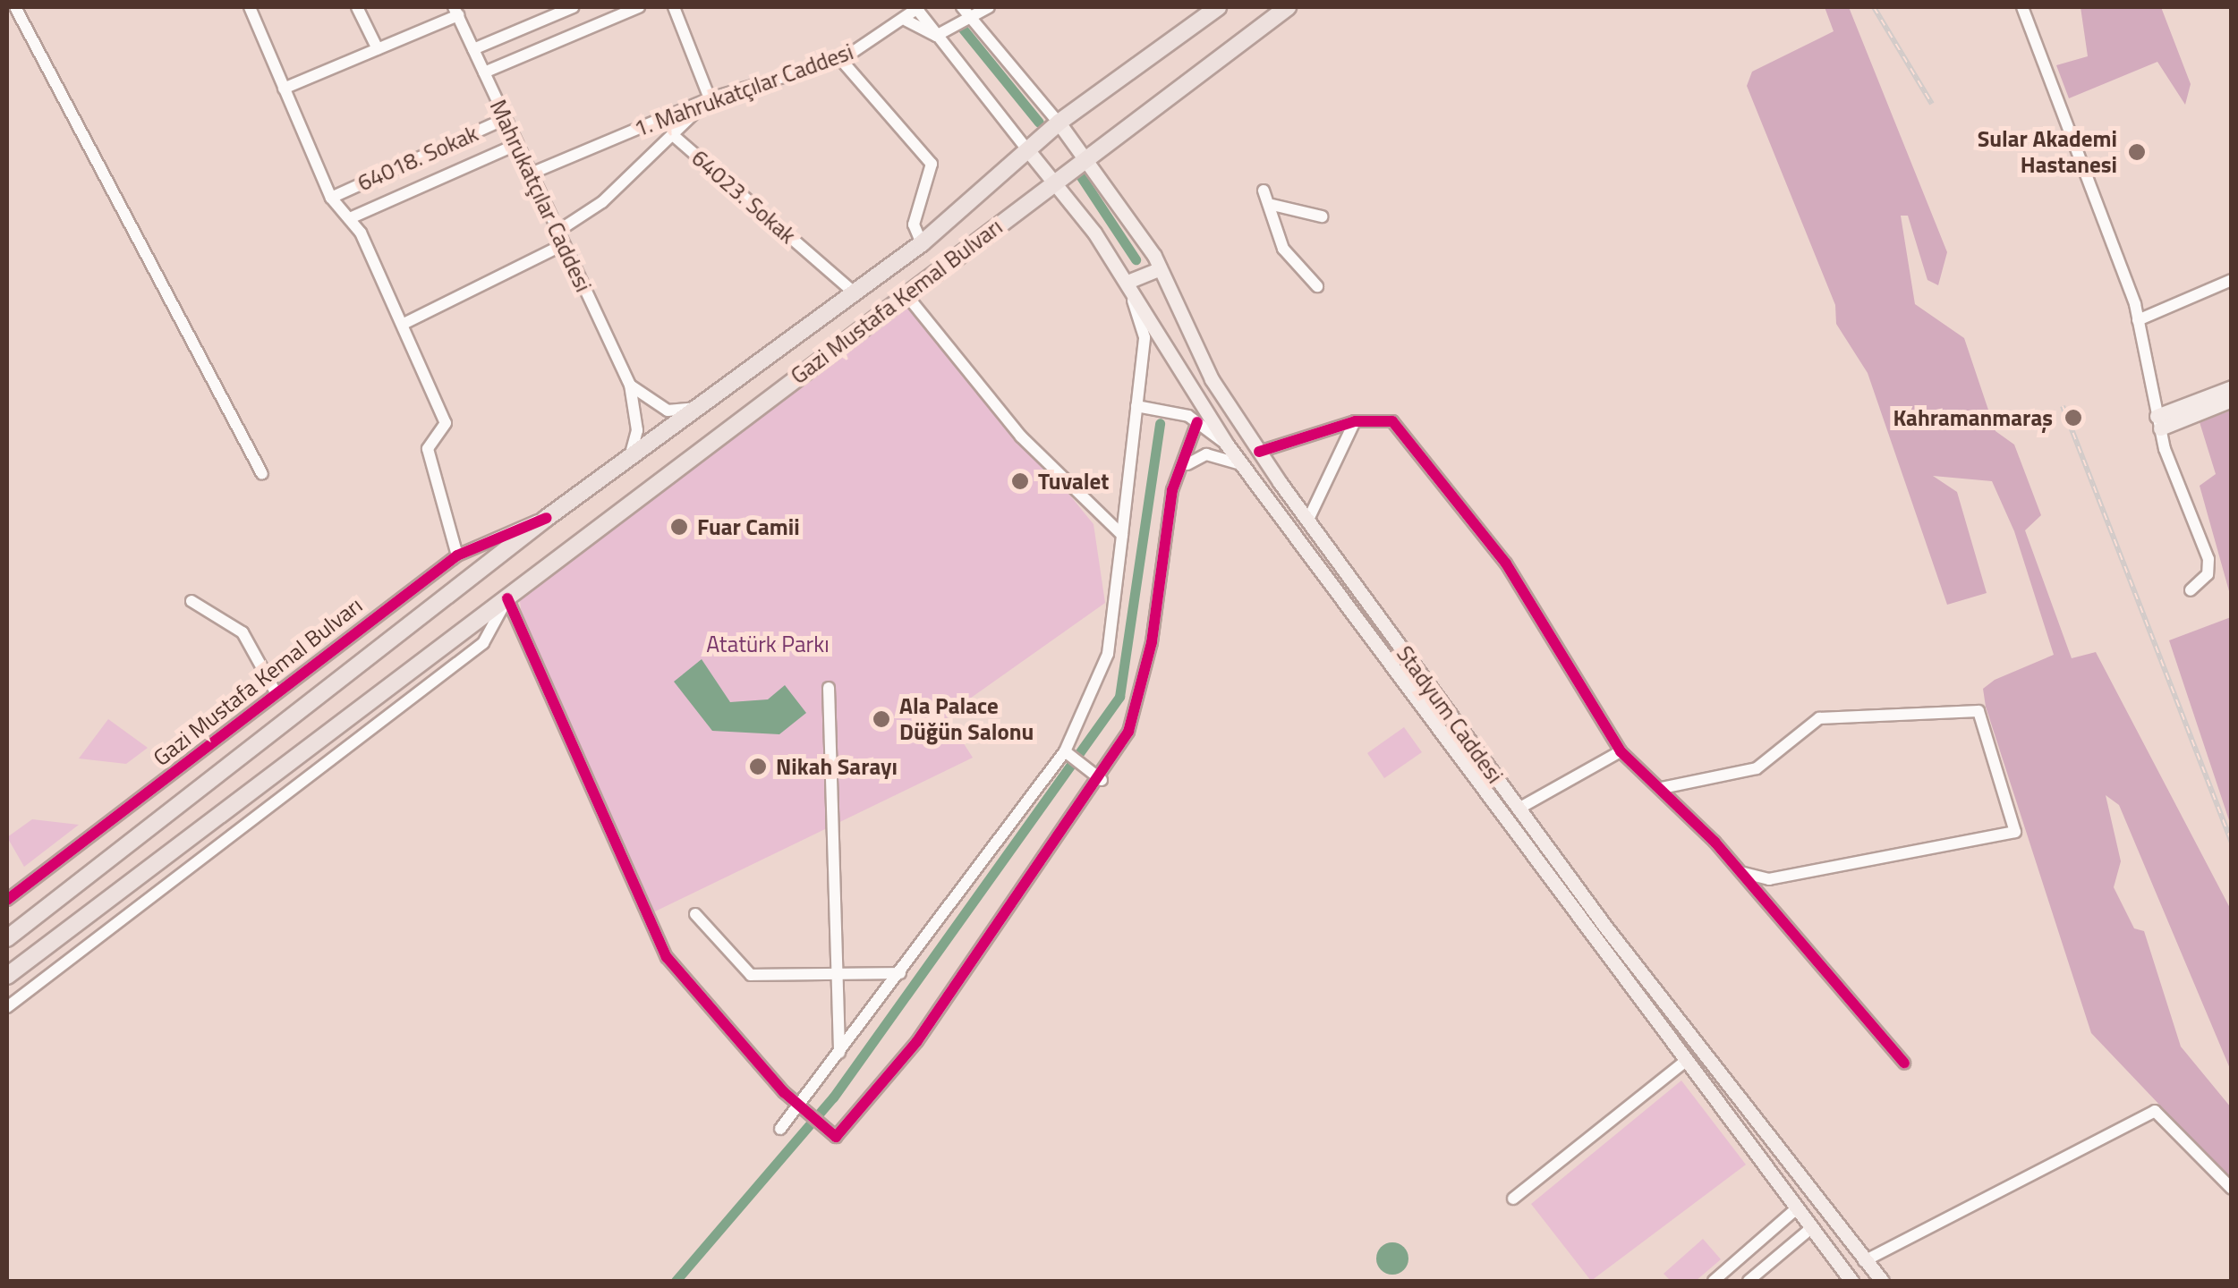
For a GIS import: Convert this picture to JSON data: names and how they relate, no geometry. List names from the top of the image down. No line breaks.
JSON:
{"streets":{"highway":["Gazi Mustafa Kemal Bulvarı"],"main road":["Stadyum Caddesi"],"street":["1. Mahrukatçılar Caddesi","64018. Sokak","Mahrukatçılar Caddesi","64023. Sokak"]},"crossings":[["1. Mahrukatçılar Caddesi","Mahrukatçılar Caddesi"],["1. Mahrukatçılar Caddesi","64023. Sokak"],["64018. Sokak","Mahrukatçılar Caddesi"],["Mahrukatçılar Caddesi","Gazi Mustafa Kemal Bulvarı"],["64023. Sokak","Gazi Mustafa Kemal Bulvarı"],["Gazi Mustafa Kemal Bulvarı","Stadyum Caddesi"]],"parks":["Atatürk Parkı"],"places":["Sular Akademi Hastanesi","Kahramanmaraş","Tuvalet","Fuar Camii","Ala Palace Düğün Salonu","Nikah Sarayı"]}
